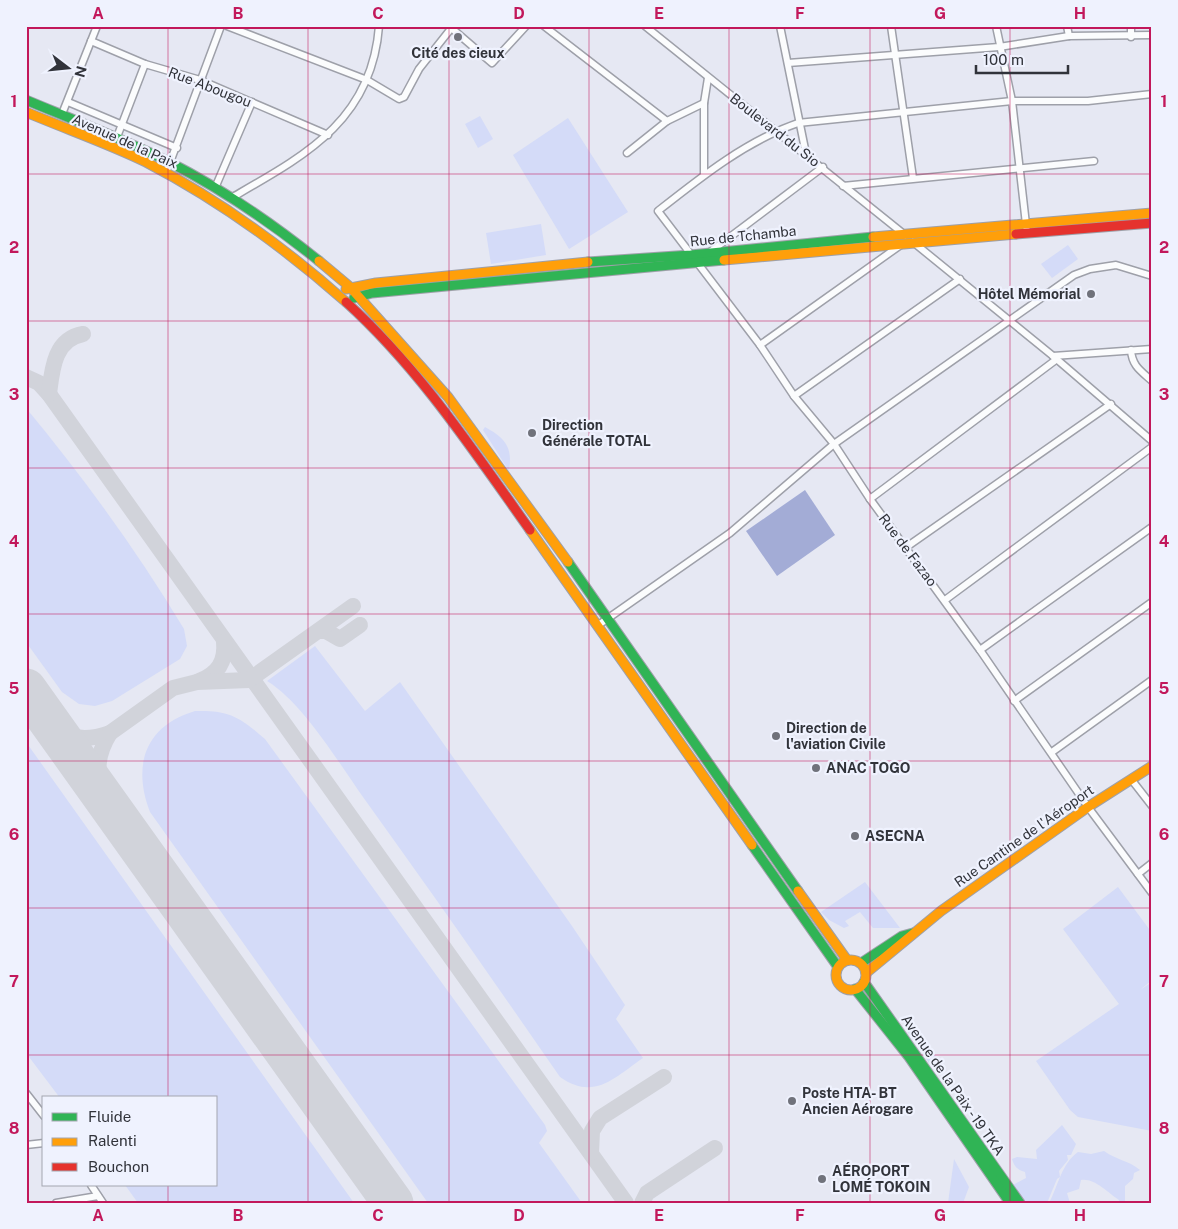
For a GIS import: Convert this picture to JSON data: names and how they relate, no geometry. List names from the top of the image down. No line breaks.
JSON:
{"streets":{"main road":["Avenue de la Paix","Rue de Tchamba","Rue Cantine de l'Aéroport","Avenue de la Paix - 19 TKA"],"street":["Rue Abougou","Boulevard du Sio","Rue de Fazao"]},"crossings":[["Boulevard du Sio","Rue de Tchamba"],["Avenue de la Paix","Rue de Tchamba"],["Avenue de la Paix","Avenue de la Paix - 19 TKA"],["Rue de Tchamba","Rue de Fazao"],["Rue de Fazao","Rue Cantine de l'Aéroport"]],"places":["Cité des cieux","Hôtel Mémorial","Direction Générale TOTAL","Direction de l'aviation Civile","ANAC TOGO","ASECNA","Poste HTA- BT Ancien Aérogare","AÉROPORT LOMÉ TOKOIN"],"legend":["Fluide","Ralenti","Bouchon"],"scale_bar":"100 m","north":"right","grid":{"columns":["A","B","C","D","E","F","G","H"],"rows":["1","2","3","4","5","6","7","8"]}}
